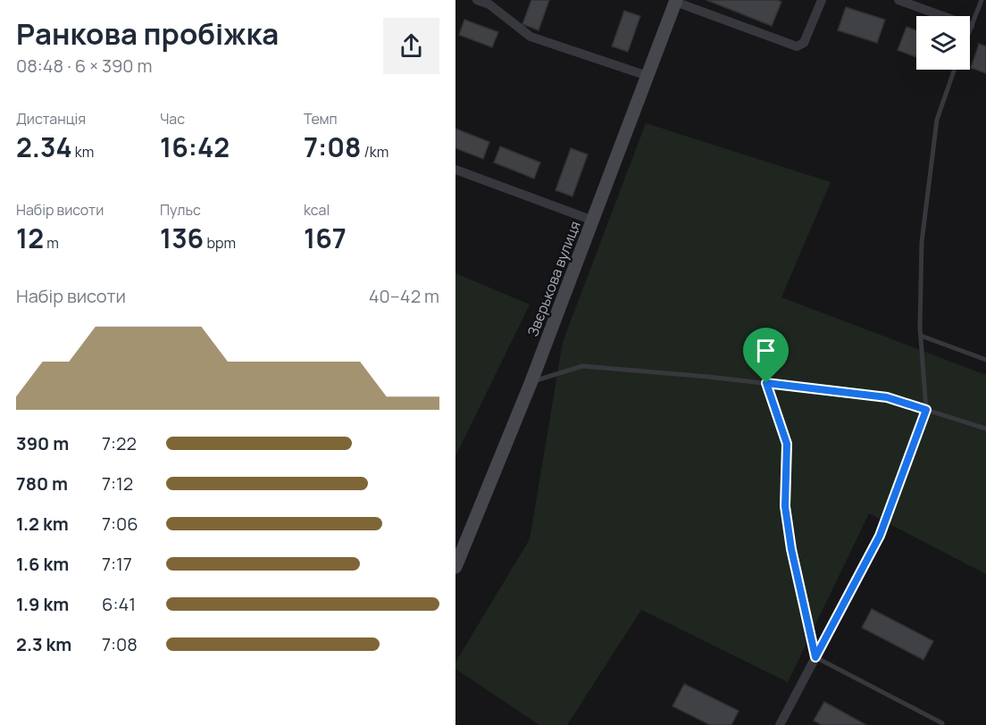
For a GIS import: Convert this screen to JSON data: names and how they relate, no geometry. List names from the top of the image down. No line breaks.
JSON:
{"streets":{"street":["Звєрькова вулиця"]},"page":{"heading":["Ранкова пробіжка","08:48 · 6 × 390 m"],"stats":[["Дистанція","2.34 km"],["Час","16:42"],["Темп","7:08 /km"],["Набір висоти","12 m"],["Пульс","136 bpm"],["kcal","167"]],"chart":["Набір висоти","40–42 m"],"list":[{"name":"390 m","note":"7:22"},{"name":"780 m","note":"7:12"},{"name":"1.2 km","note":"7:06"},{"name":"1.6 km","note":"7:17"},{"name":"1.9 km","note":"6:41"},{"name":"2.3 km","note":"7:08"}]}}
